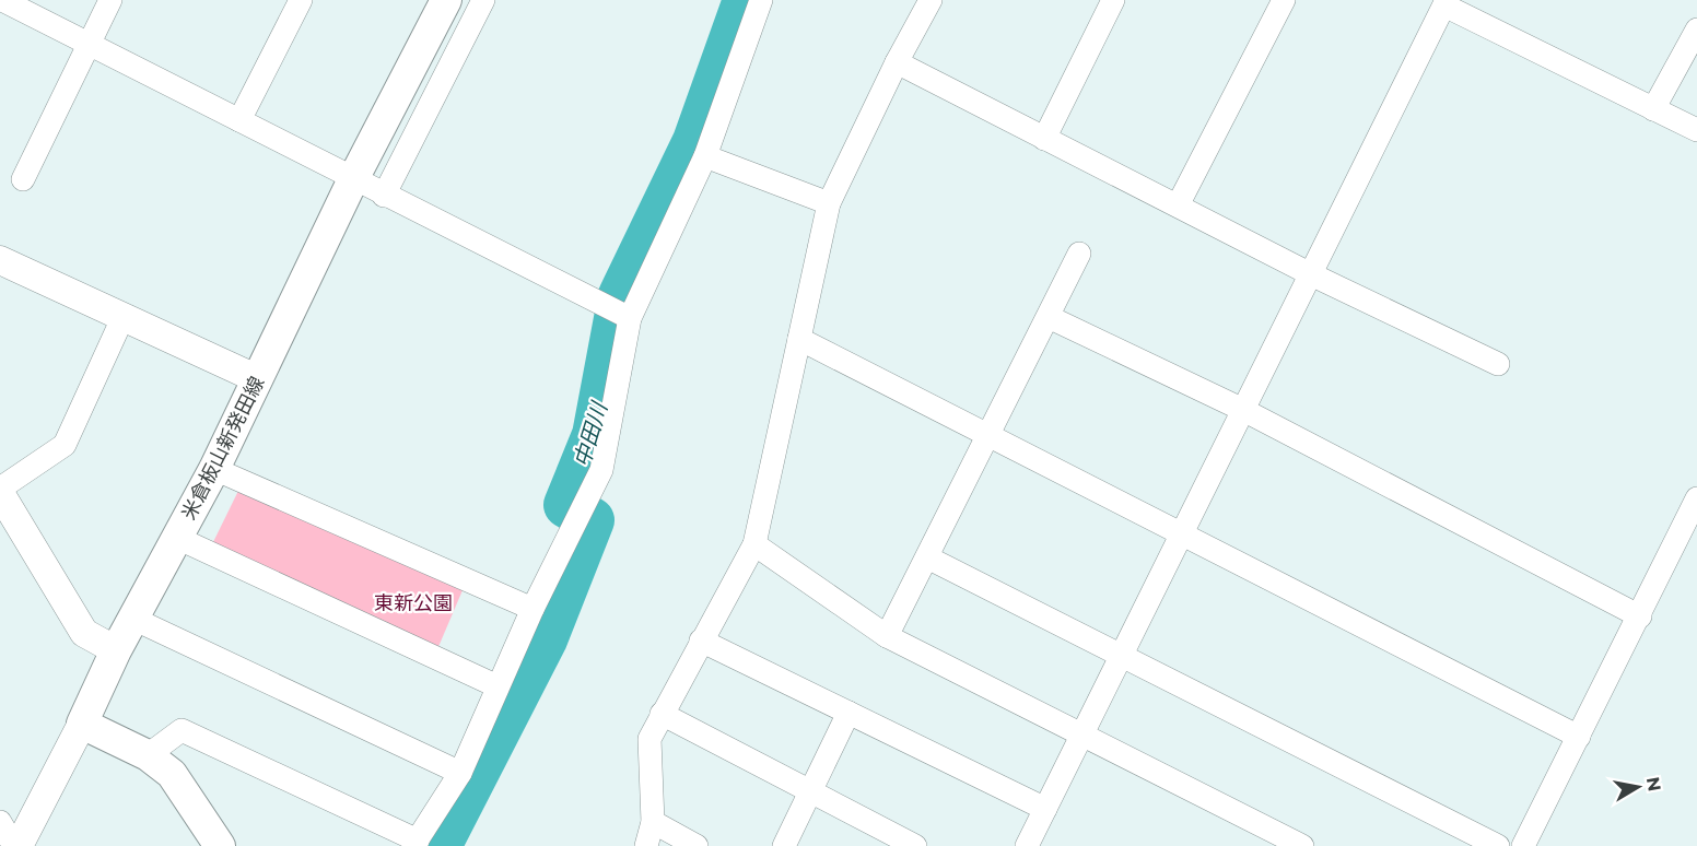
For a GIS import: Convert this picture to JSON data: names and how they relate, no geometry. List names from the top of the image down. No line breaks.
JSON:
{"streets":{"main road":["米倉板山新発田線"]},"water":["中田川"],"parks":["東新公園"],"north":"right"}
